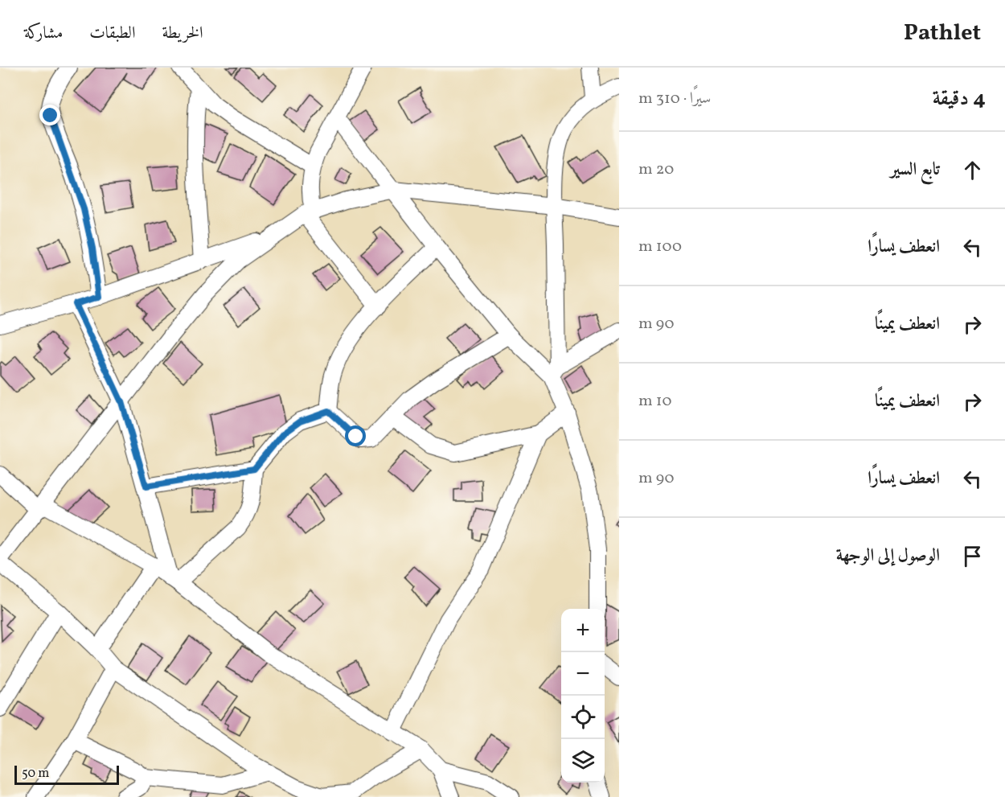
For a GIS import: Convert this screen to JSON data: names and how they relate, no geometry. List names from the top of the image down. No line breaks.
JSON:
{"scale_bar":"50 m","page":{"header":"Pathlet","nav":["الخريطة","الطبقات","مشاركة"],"heading":["4 دقيقة","سيرًا · 310 m"],"list":[["تابع السير","20 m"],["انعطف يسارًا","100 m"],["انعطف يمينًا","90 m"],["انعطف يمينًا","10 m"],["انعطف يسارًا","90 m"],"الوصول إلى الوجهة"],"map_buttons":["+","−"],"scale":"50 m"}}
